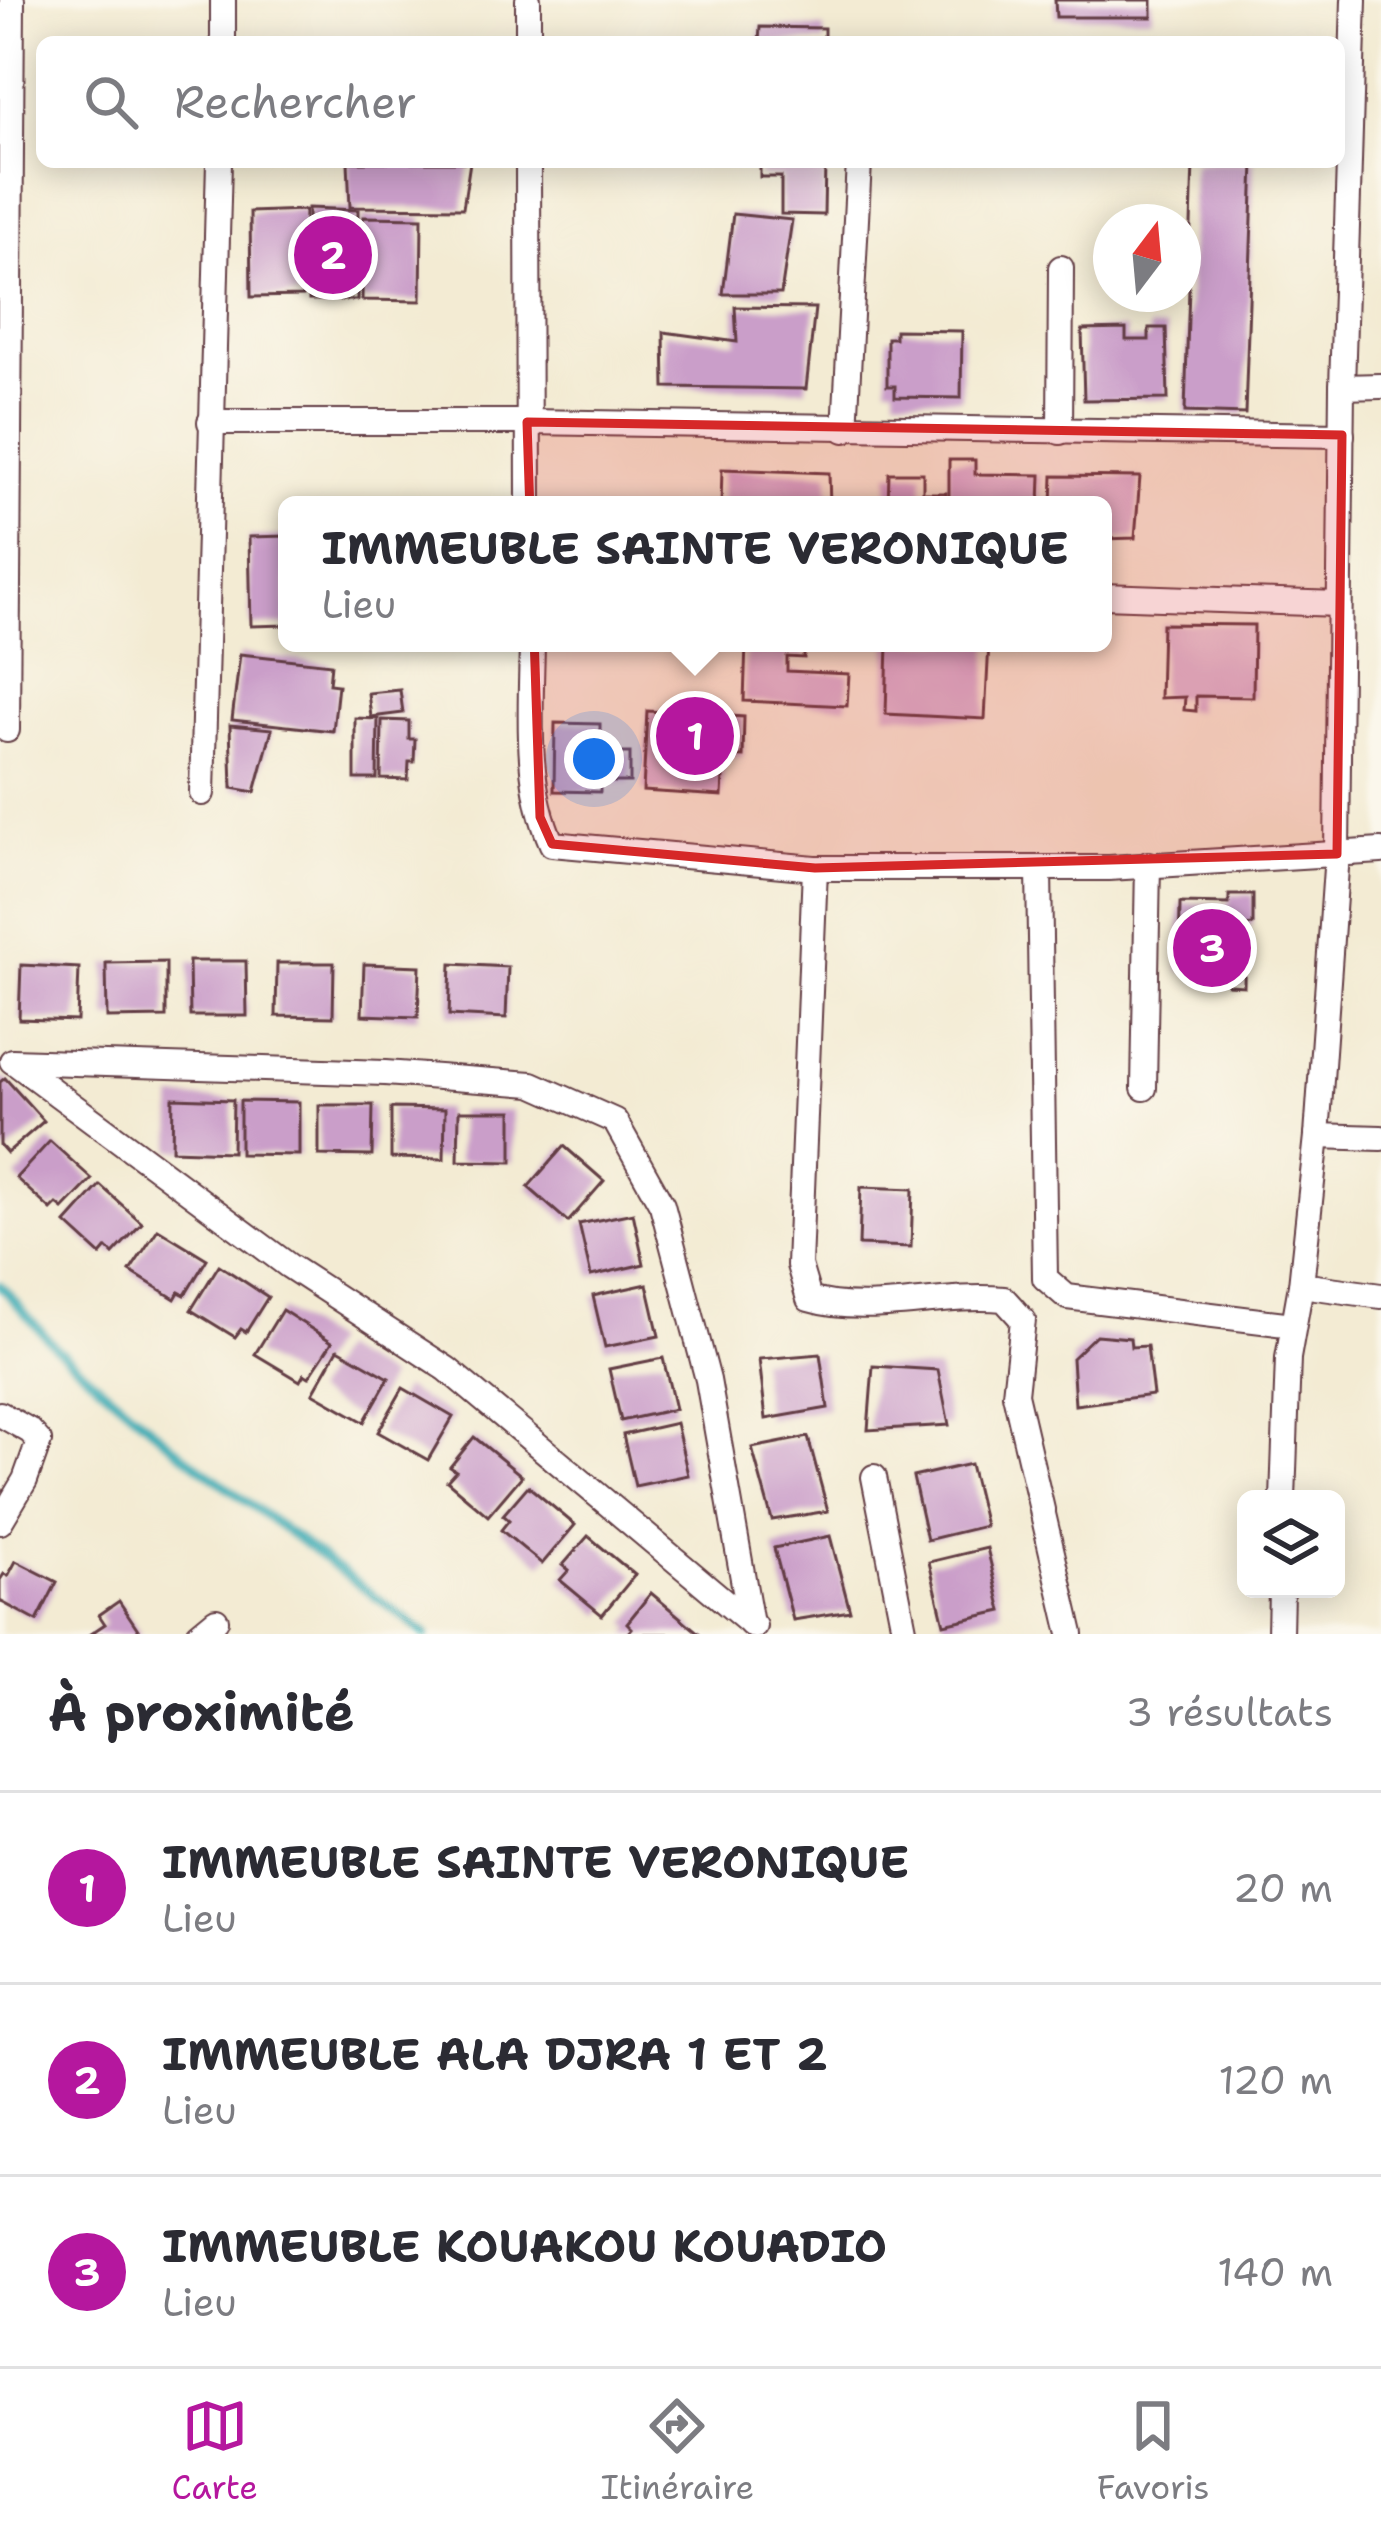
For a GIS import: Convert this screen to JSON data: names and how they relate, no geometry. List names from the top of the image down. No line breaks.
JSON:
{"north":"top","page":{"search":"Rechercher","pins":["2","1","3"],"popup":["IMMEUBLE SAINTE VERONIQUE","Lieu"],"heading":["À proximité","3 résultats"],"list":[{"mark":"1","name":"IMMEUBLE SAINTE VERONIQUE","note":"Lieu","value":"20 m"},{"mark":"2","name":"IMMEUBLE ALA DJRA 1 ET 2","note":"Lieu","value":"120 m"},{"mark":"3","name":"IMMEUBLE KOUAKOU KOUADIO","note":"Lieu","value":"140 m"}],"nav":["Carte","Itinéraire","Favoris"]}}
